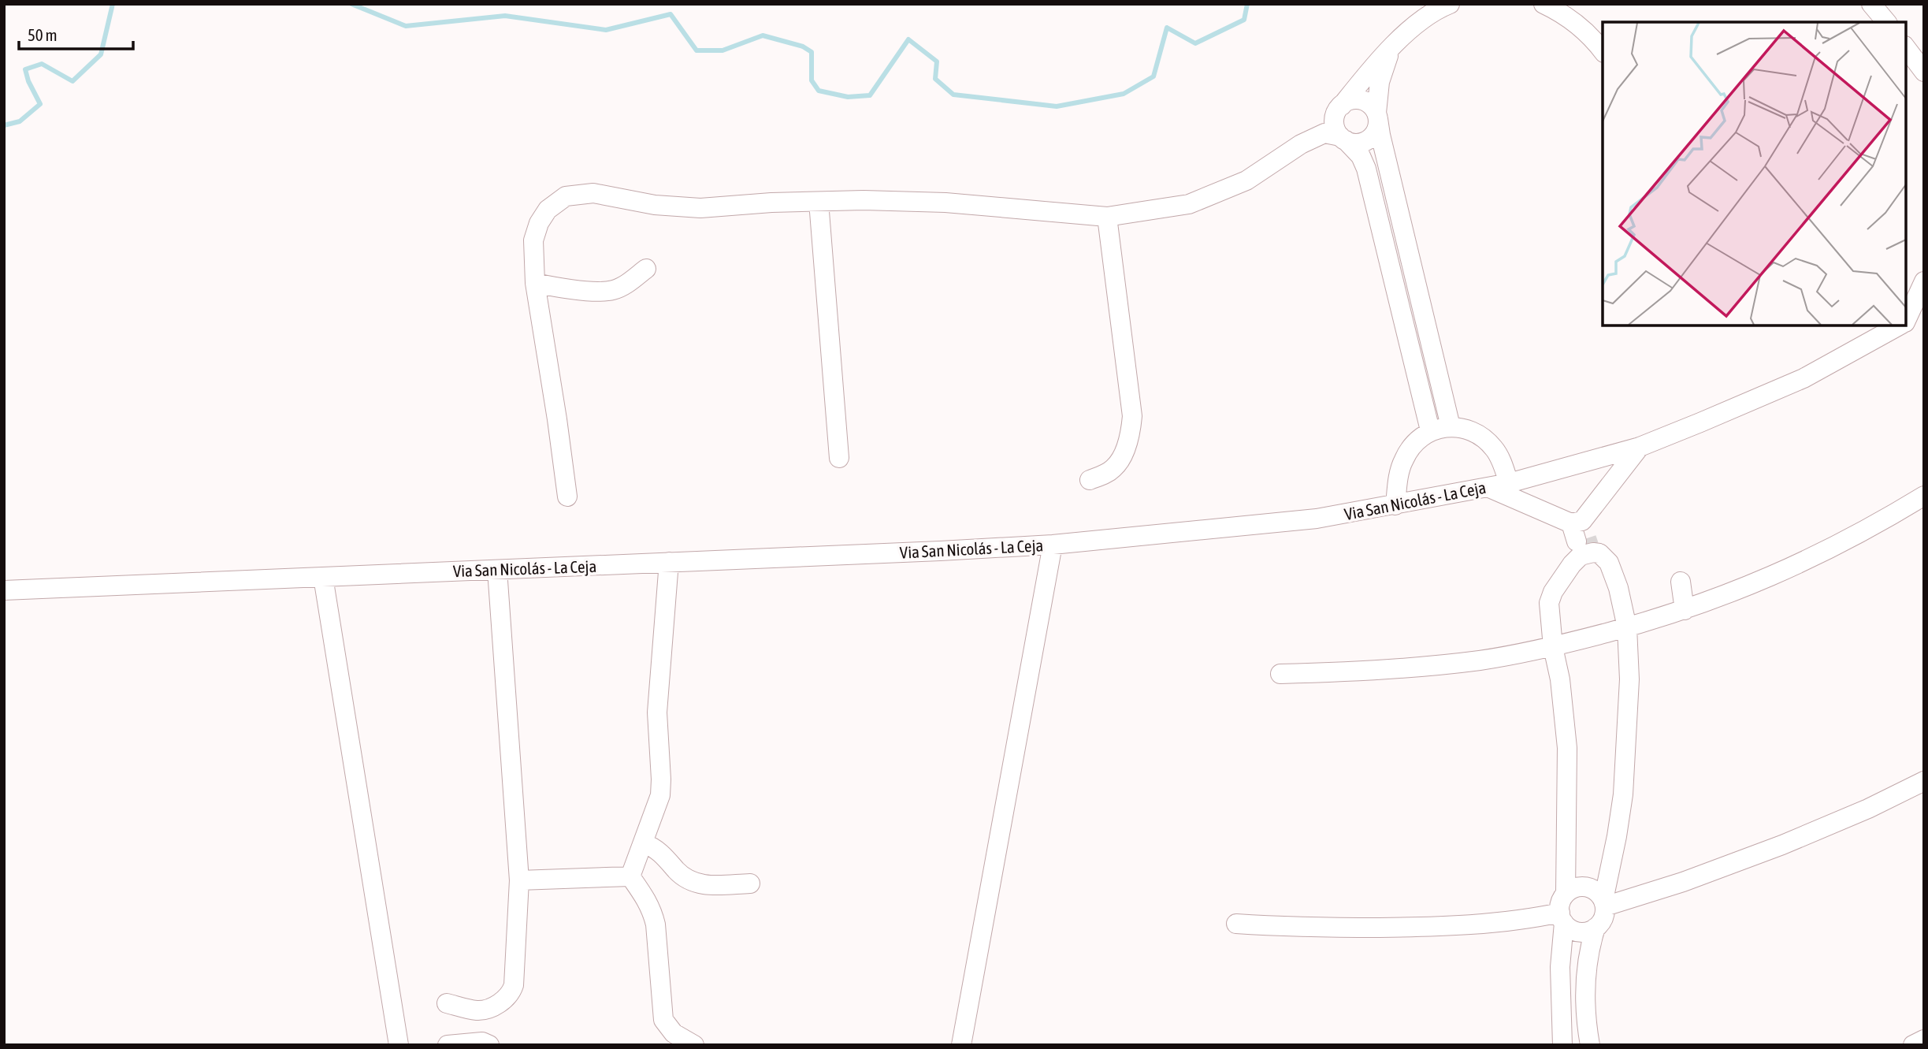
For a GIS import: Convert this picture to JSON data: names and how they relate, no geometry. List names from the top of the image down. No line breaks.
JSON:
{"streets":{"street":["Via San Nicolás - La Ceja"]},"scale_bar":"50 m"}
